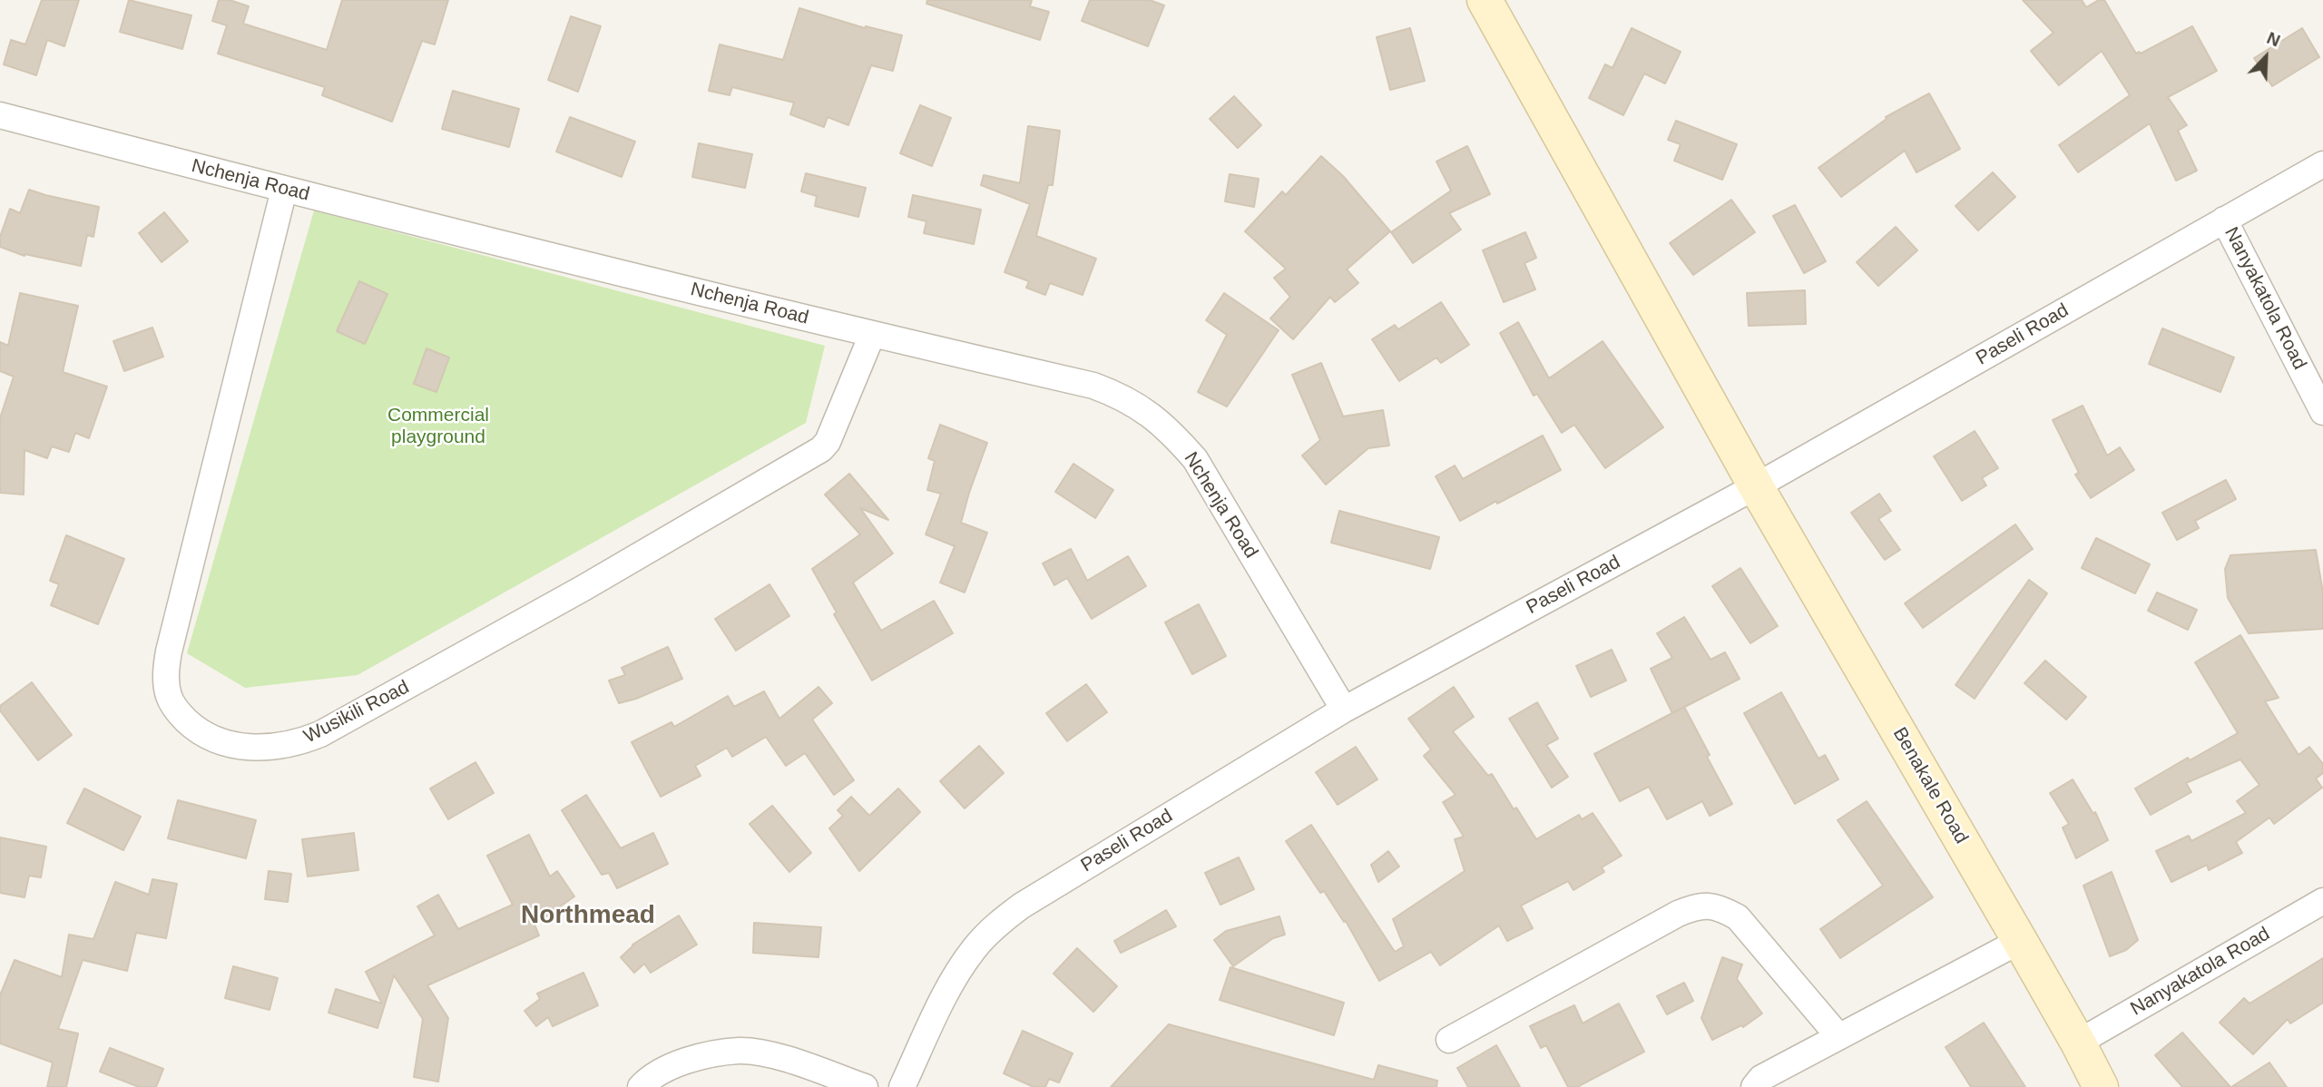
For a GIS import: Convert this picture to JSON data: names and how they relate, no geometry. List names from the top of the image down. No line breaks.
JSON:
{"streets":{"street":["Nchenja Road","Nanyakatola Road","Paseli Road","Wusikili Road","Benakale Road"]},"crossings":[["Nchenja Road","Paseli Road"],["Nchenja Road","Wusikili Road"],["Nanyakatola Road","Paseli Road"],["Nanyakatola Road","Benakale Road"],["Paseli Road","Benakale Road"]],"districts":["Northmead"],"parks":["Commercial playground"],"north":"top right"}
